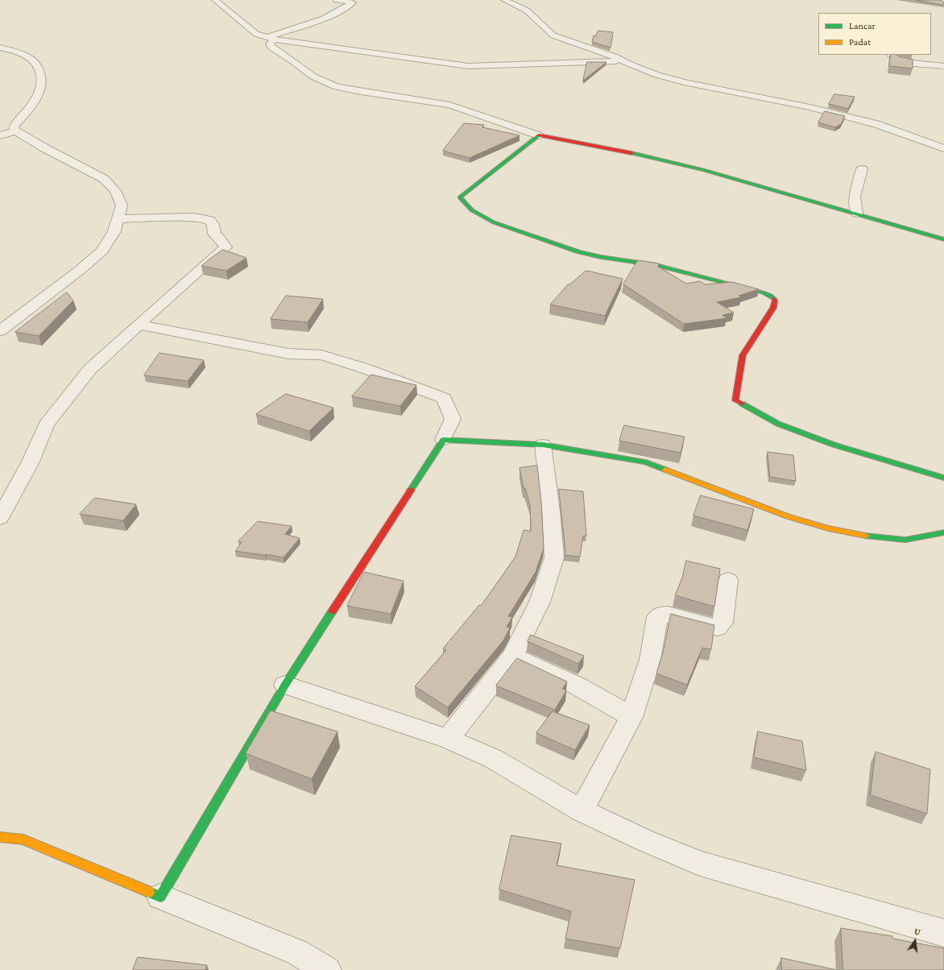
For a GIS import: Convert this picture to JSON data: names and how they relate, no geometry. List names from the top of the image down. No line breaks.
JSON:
{"legend":["Lancar","Padat"],"north":"top"}
